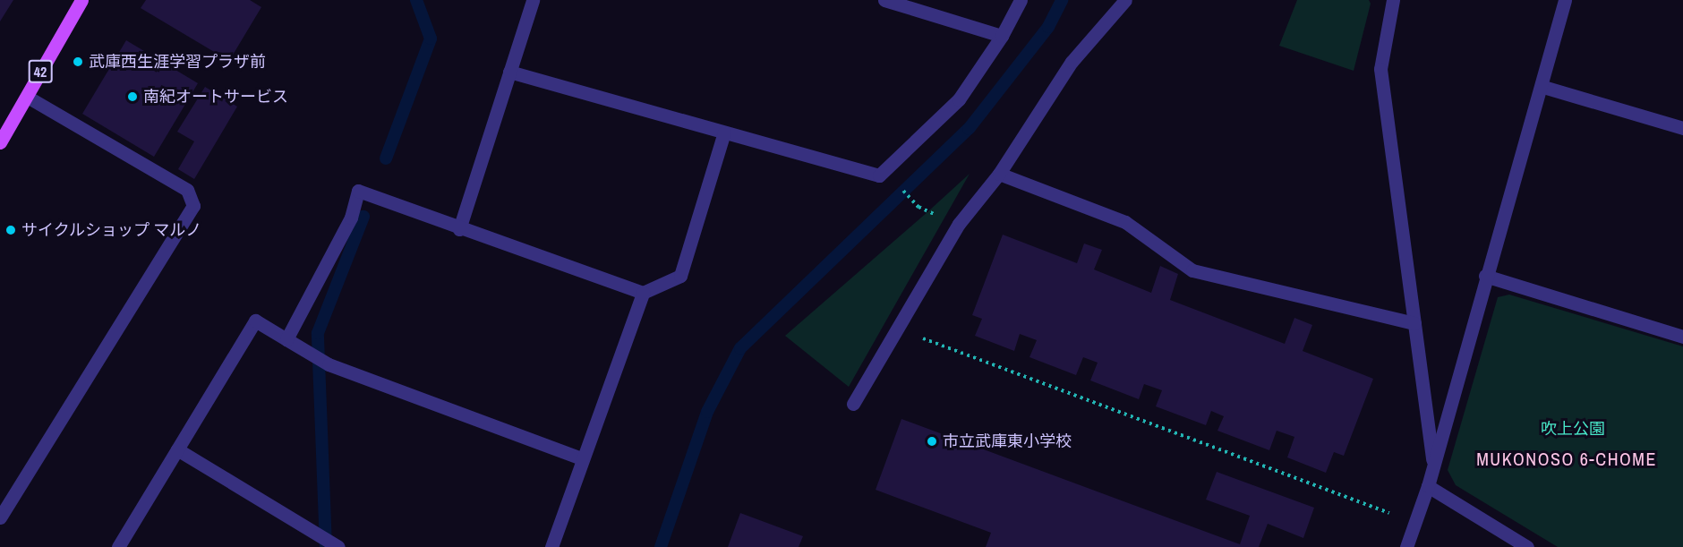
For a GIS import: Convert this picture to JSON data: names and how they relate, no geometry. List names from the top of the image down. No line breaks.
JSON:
{"streets":{"main road":["42"]},"districts":["MUKONOSO 6-CHOME"],"parks":["吹上公園"],"places":["武庫西生涯学習プラザ前","南紀オートサービス","サイクルショップ マルノ","市立武庫東小学校"]}
